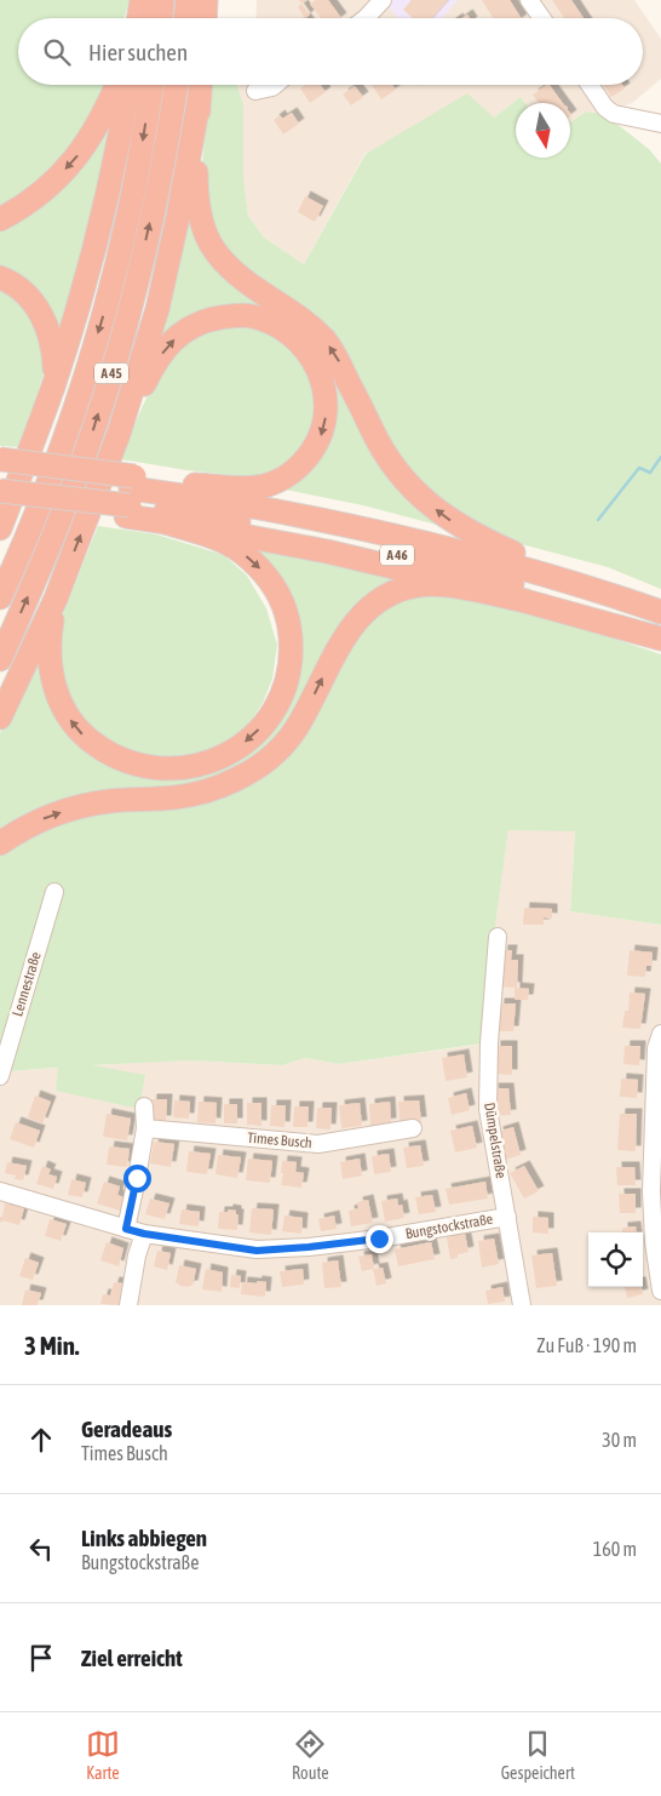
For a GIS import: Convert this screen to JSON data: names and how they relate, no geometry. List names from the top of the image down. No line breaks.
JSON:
{"streets":{"highway":["A 45","A 46"],"street":["Lennestraße","Times Busch","Dümpelstraße","Bungstockstraße"]},"crossings":[["Dümpelstraße","Bungstockstraße"]],"north":"bottom","page":{"search":"Hier suchen","heading":["3 Min.","Zu Fuß · 190 m"],"list":[["Geradeaus","Times Busch","30 m"],["Links abbiegen","Bungstockstraße","160 m"],"Ziel erreicht"],"nav":["Karte","Route","Gespeichert"]}}
